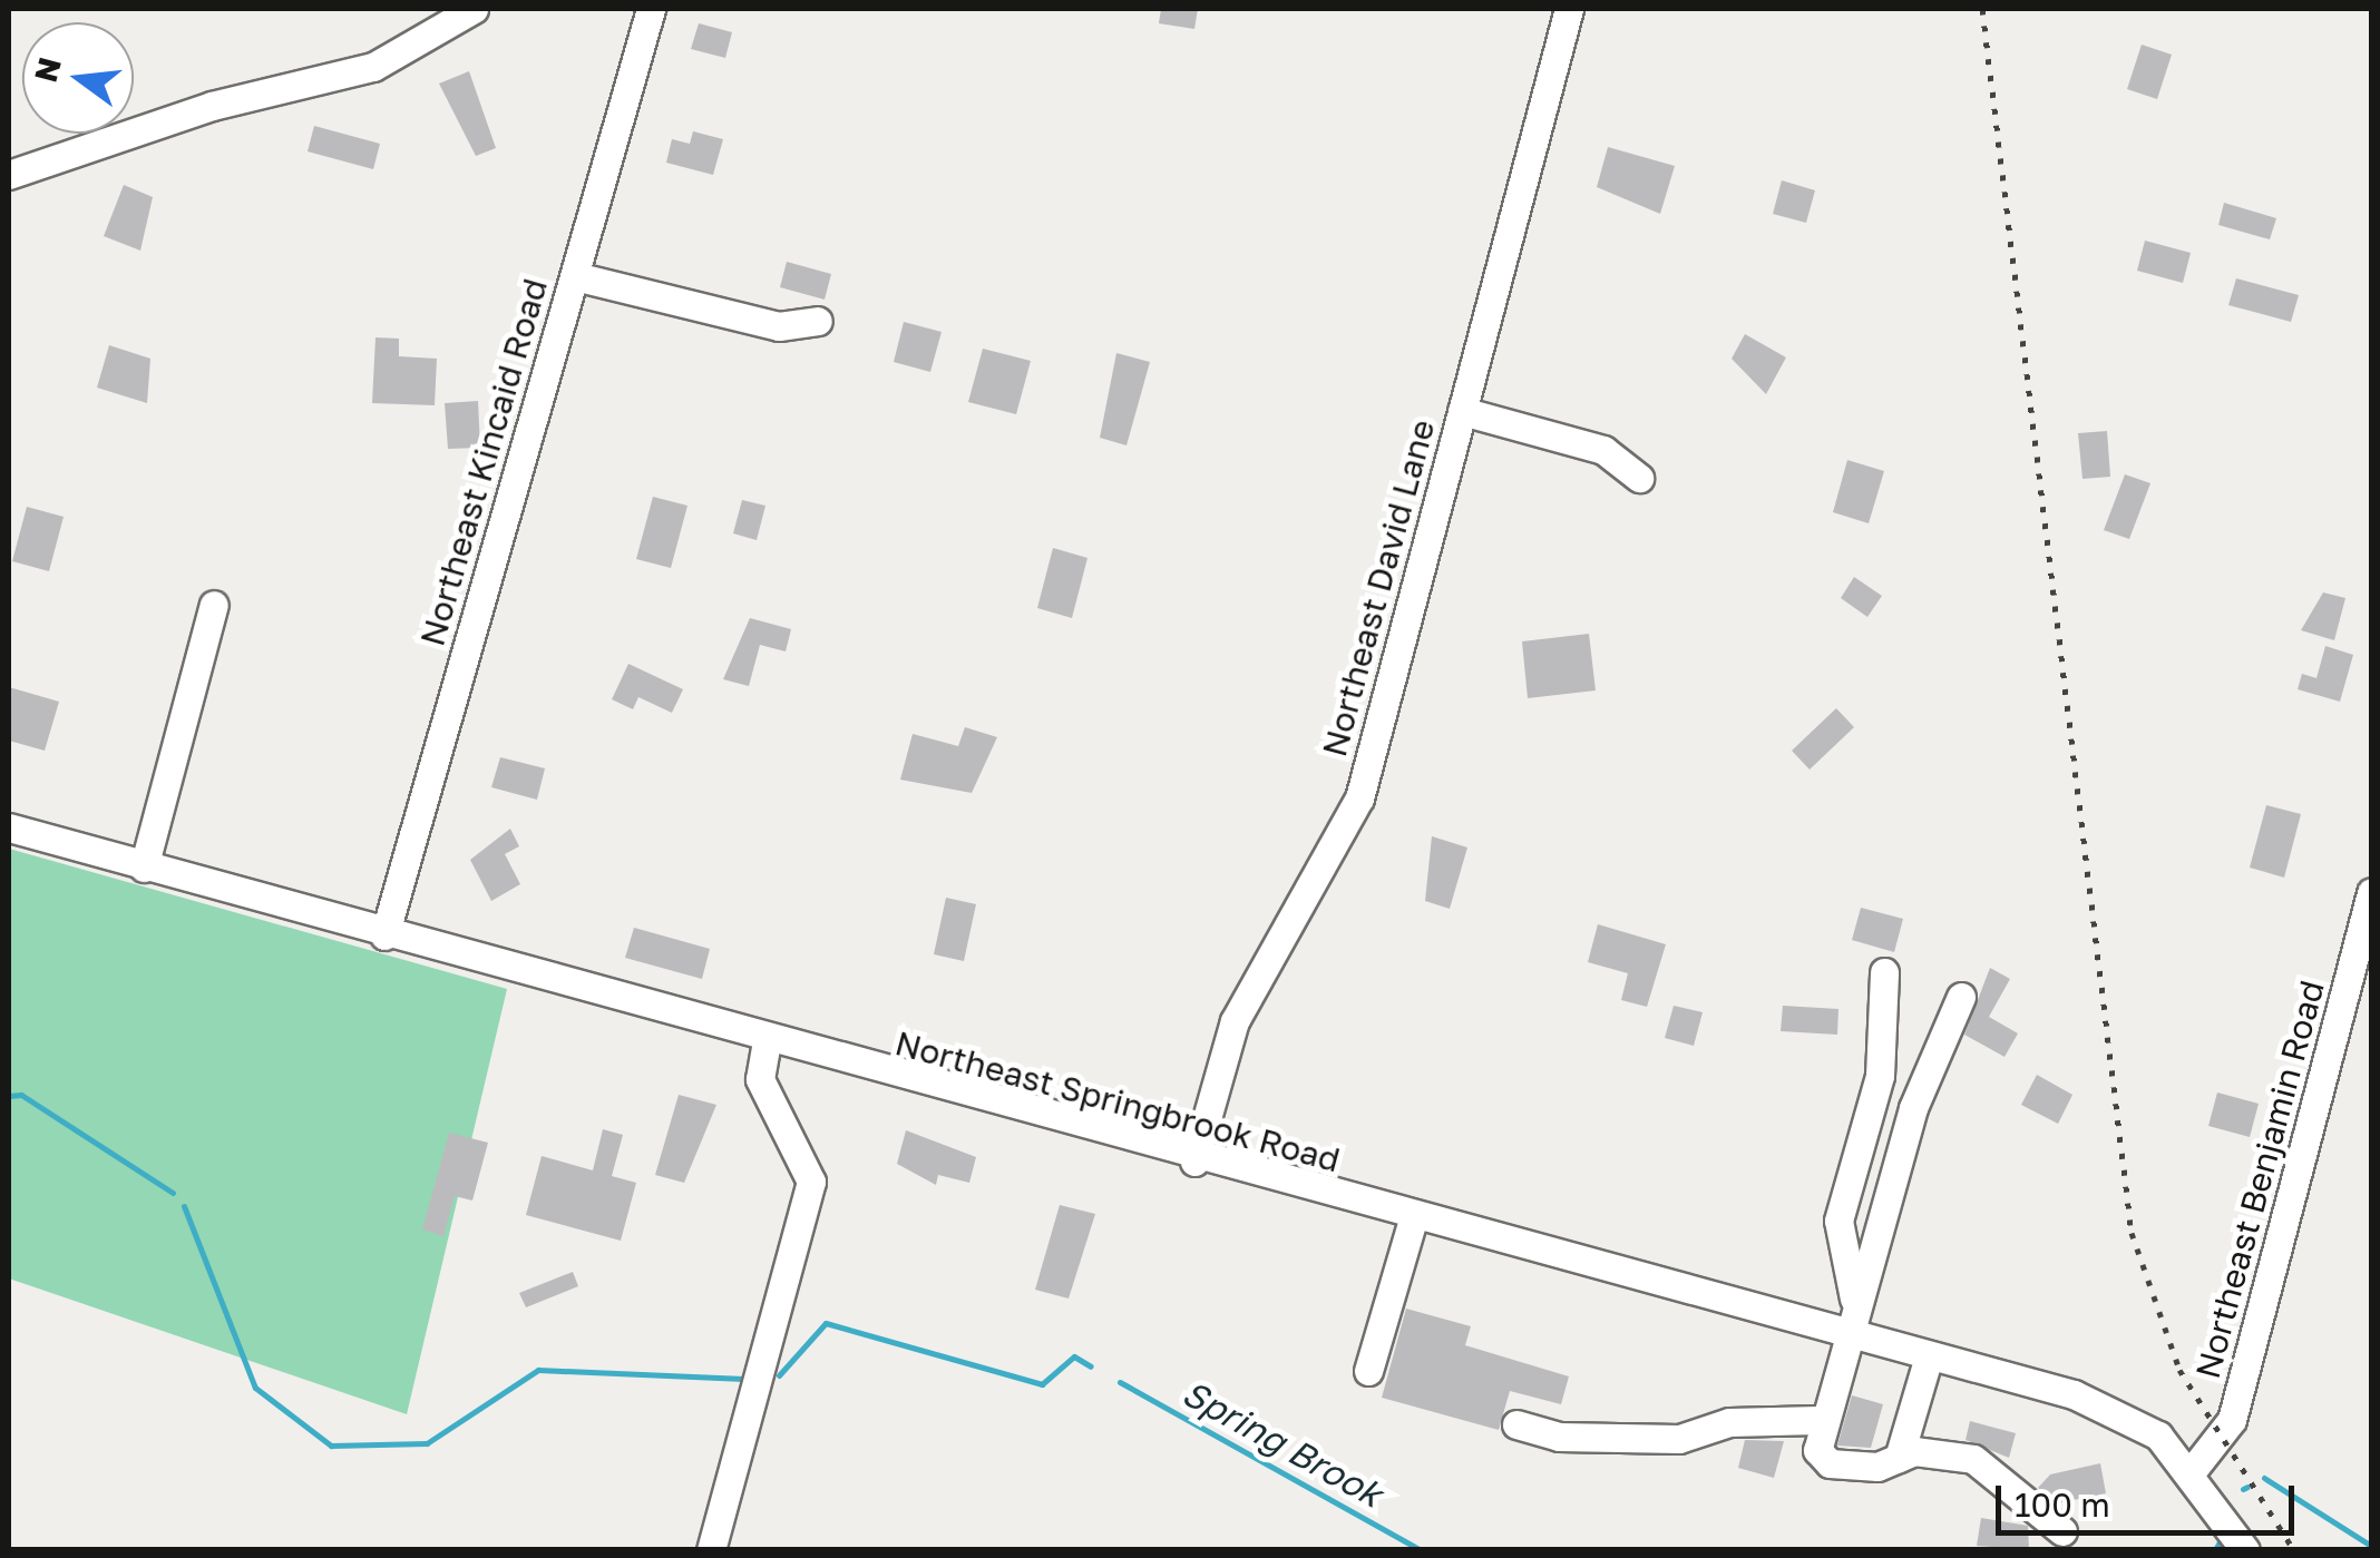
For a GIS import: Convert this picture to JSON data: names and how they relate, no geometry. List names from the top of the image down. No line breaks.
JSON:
{"streets":{"street":["Northeast Kincaid Road","Northeast David Lane","Northeast Springbrook Road","Northeast Benjamin Road"]},"crossings":[["Northeast Kincaid Road","Northeast Springbrook Road"],["Northeast David Lane","Northeast Springbrook Road"],["Northeast Springbrook Road","Northeast Benjamin Road"]],"water":["Spring Brook"],"scale_bar":"100 m","north":"left"}
